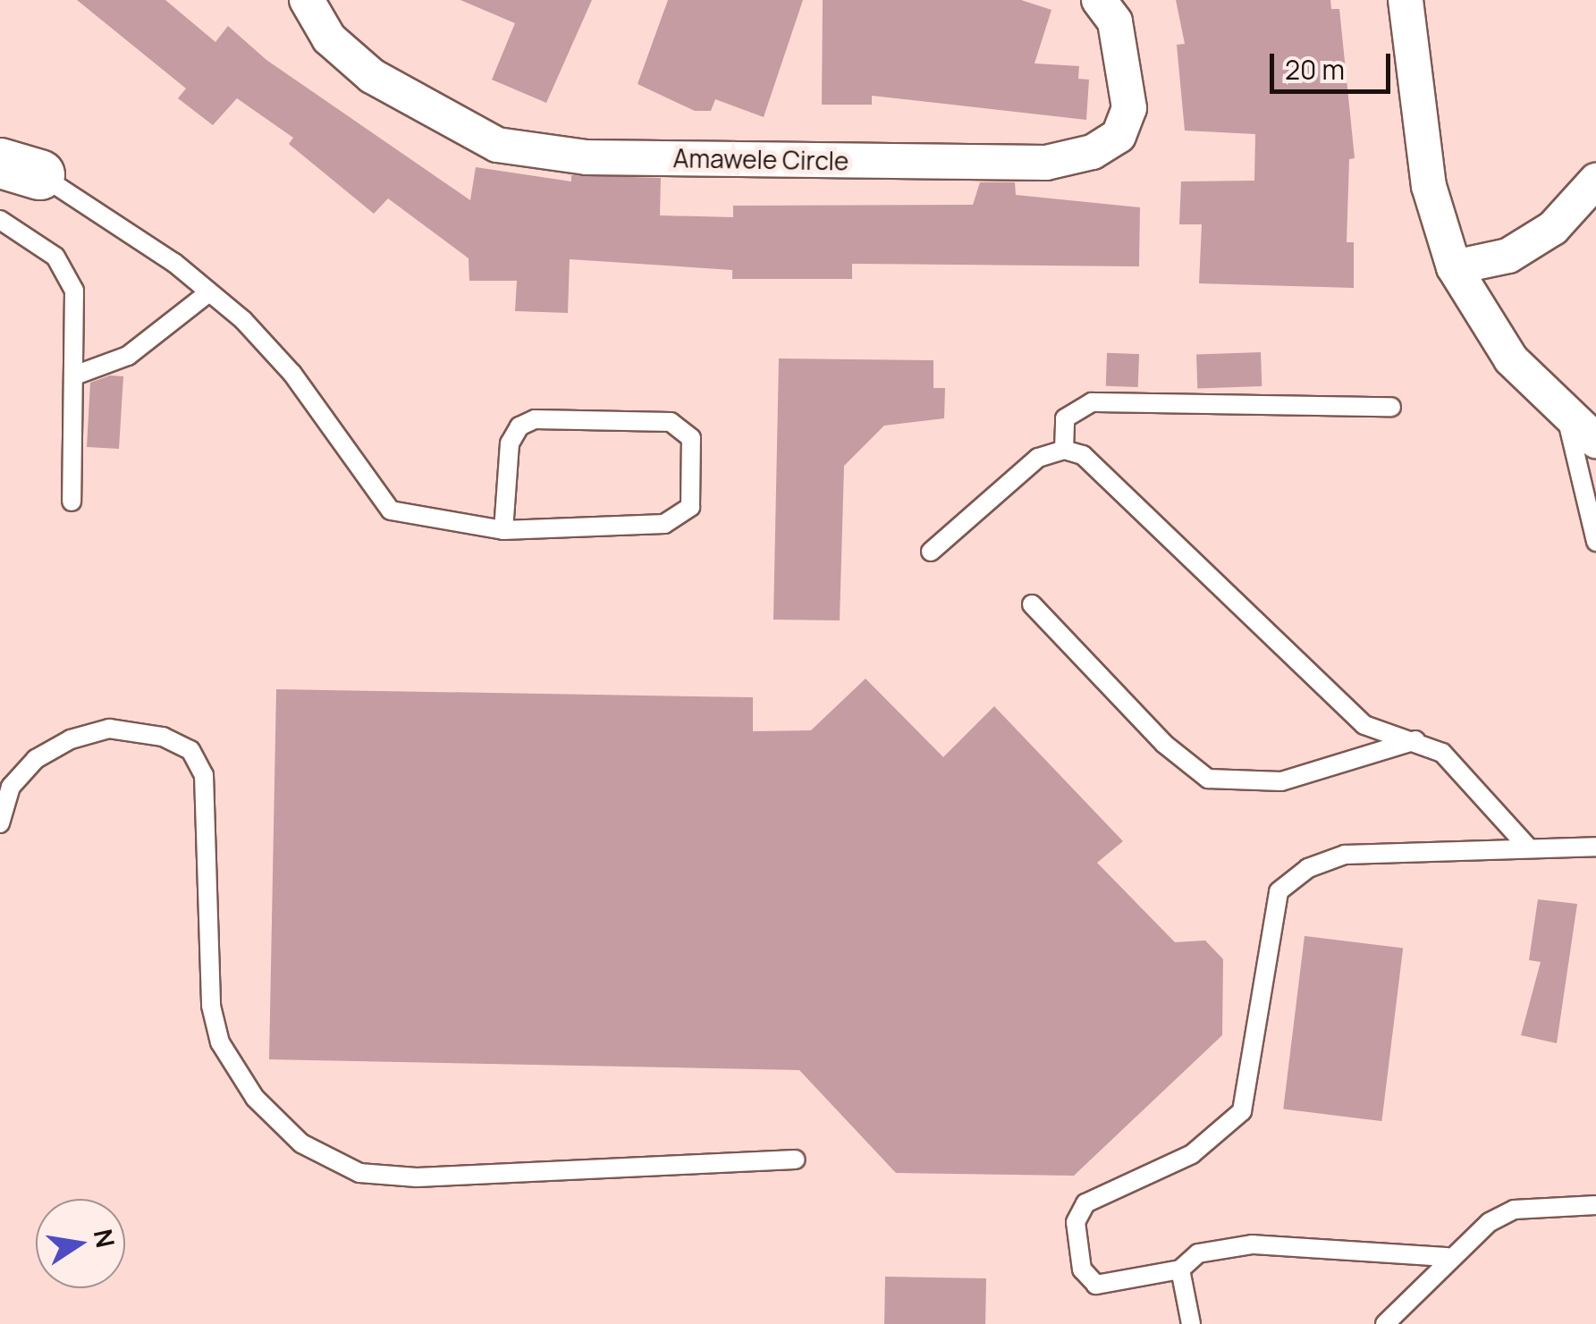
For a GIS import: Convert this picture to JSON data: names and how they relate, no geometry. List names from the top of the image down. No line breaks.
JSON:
{"streets":{"street":["Amawele Circle"]},"scale_bar":"20 m","north":"right"}
